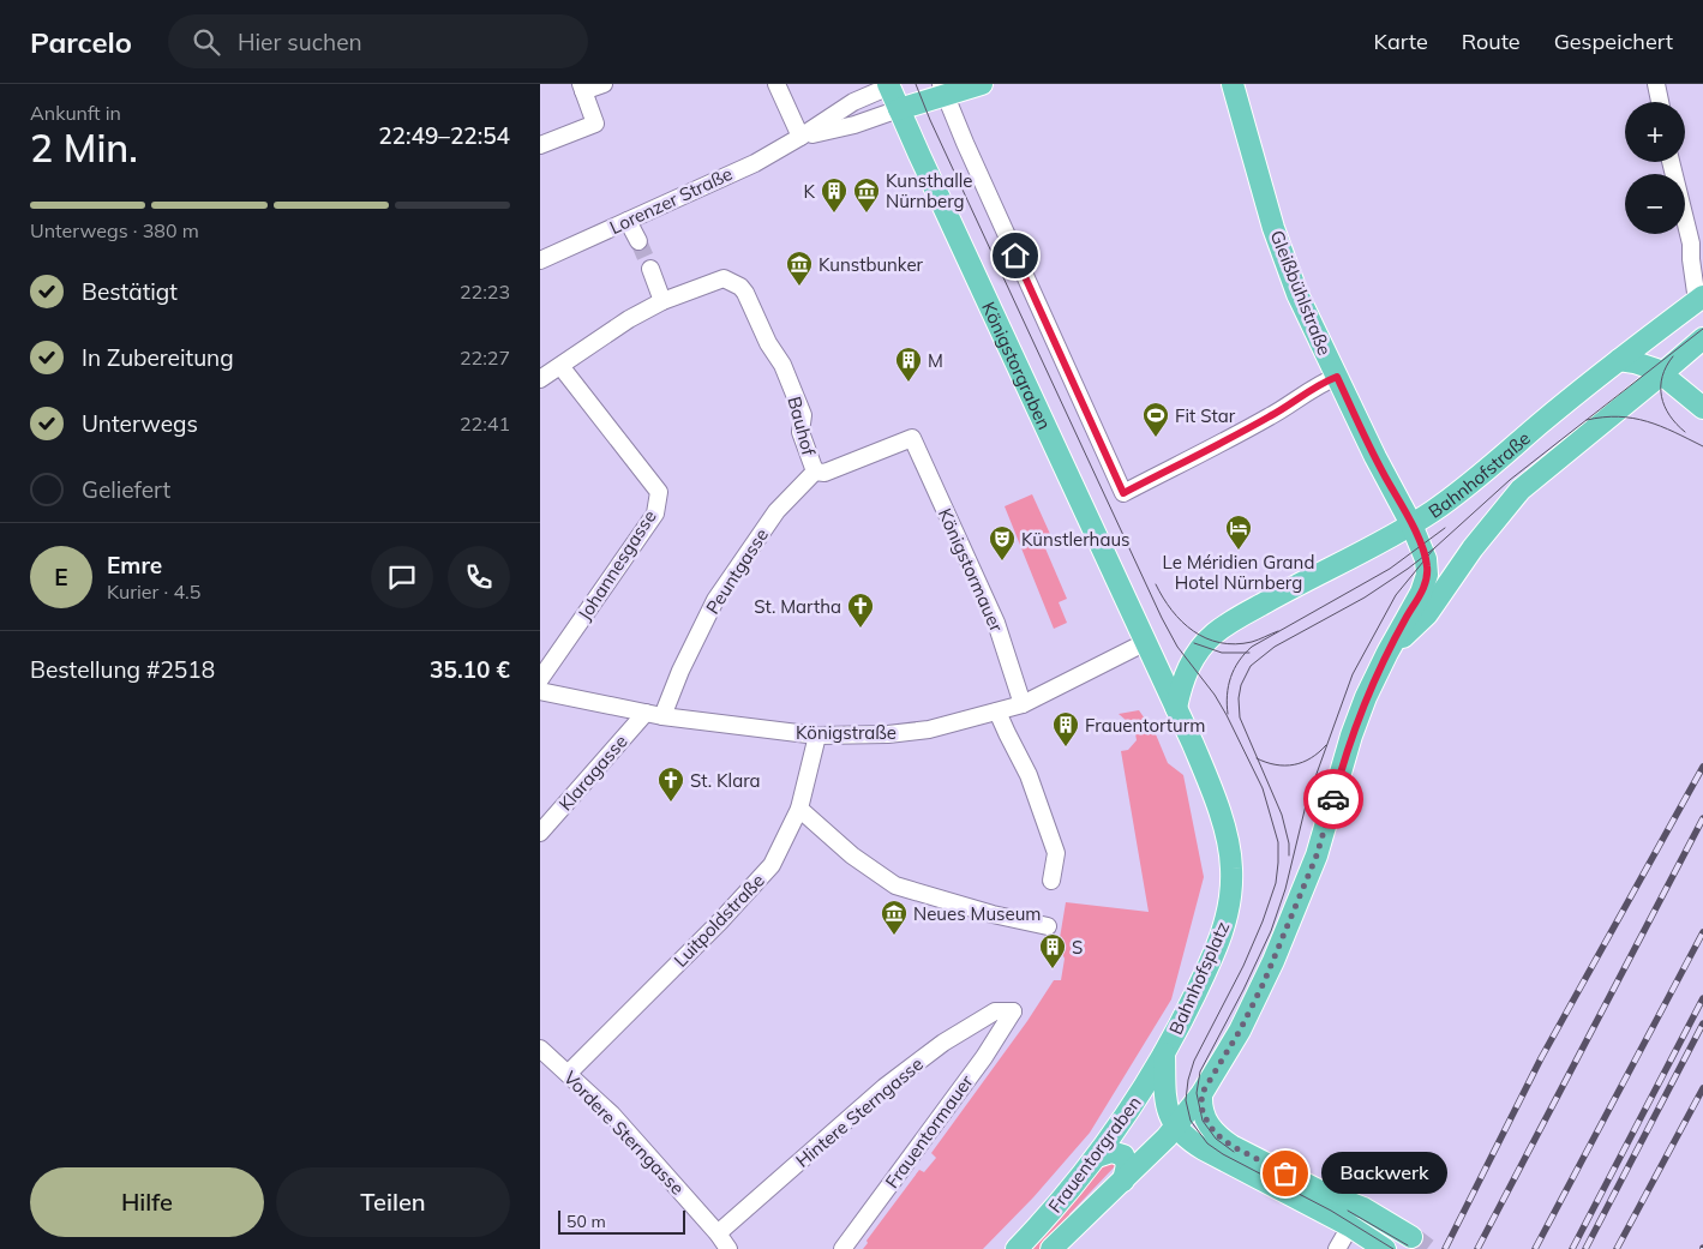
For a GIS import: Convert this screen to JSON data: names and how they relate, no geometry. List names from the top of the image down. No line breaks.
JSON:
{"streets":{"main road":["Gleißbühlstraße","Königstorgraben","Bahnhofstraße","Bahnhofsplatz","Frauentorgraben"],"street":["Lorenzer Straße","Bauhof","Johannesgasse","Königstormauer","Peuntgasse","Königstraße","Klaragasse","Luitpoldstraße","Hintere Sterngasse","Frauentormauer","Vordere Sterngasse"]},"crossings":[["Gleißbühlstraße","Bahnhofstraße"],["Königstorgraben","Königstraße"],["Königstorgraben","Bahnhofsplatz"],["Bauhof","Königstormauer"],["Bauhof","Peuntgasse"],["Bahnhofstraße","Bahnhofsplatz"],["Königstormauer","Königstraße"],["Peuntgasse","Königstraße"],["Königstraße","Klaragasse"],["Königstraße","Luitpoldstraße"],["Königstraße","Bahnhofsplatz"],["Luitpoldstraße","Vordere Sterngasse"],["Bahnhofsplatz","Frauentorgraben"],["Hintere Sterngasse","Frauentormauer"],["Hintere Sterngasse","Vordere Sterngasse"]],"places":{"building":["K","M","Frauentorturm","S"],"museum":["Kunsthalle Nürnberg","Kunstbunker","Neues Museum"],"sports":["Fit Star"],"hotel":["Le Méridien Grand Hotel Nürnberg"],"theatre":["Künstlerhaus"],"church":["St. Martha","St. Klara"],"other":["Backwerk"]},"scale_bar":"50 m","page":{"header":"Parcelo","search":"Hier suchen","nav":["Karte","Route","Gespeichert"],"heading":["2 Min.","Ankunft in","22:49–22:54"],"panel":["Emre","Kurier · 4.5","Bestellung #2518","35.10 €"],"map_buttons":["+","−"],"bar":"Unterwegs · 380 m","list":[["Bestätigt","22:23"],["In Zubereitung","22:27"],["Unterwegs","22:41"],"Geliefert"],"round":"E","bubble":"Backwerk","buttons":["Hilfe","Teilen"],"scale":"50 m"}}
